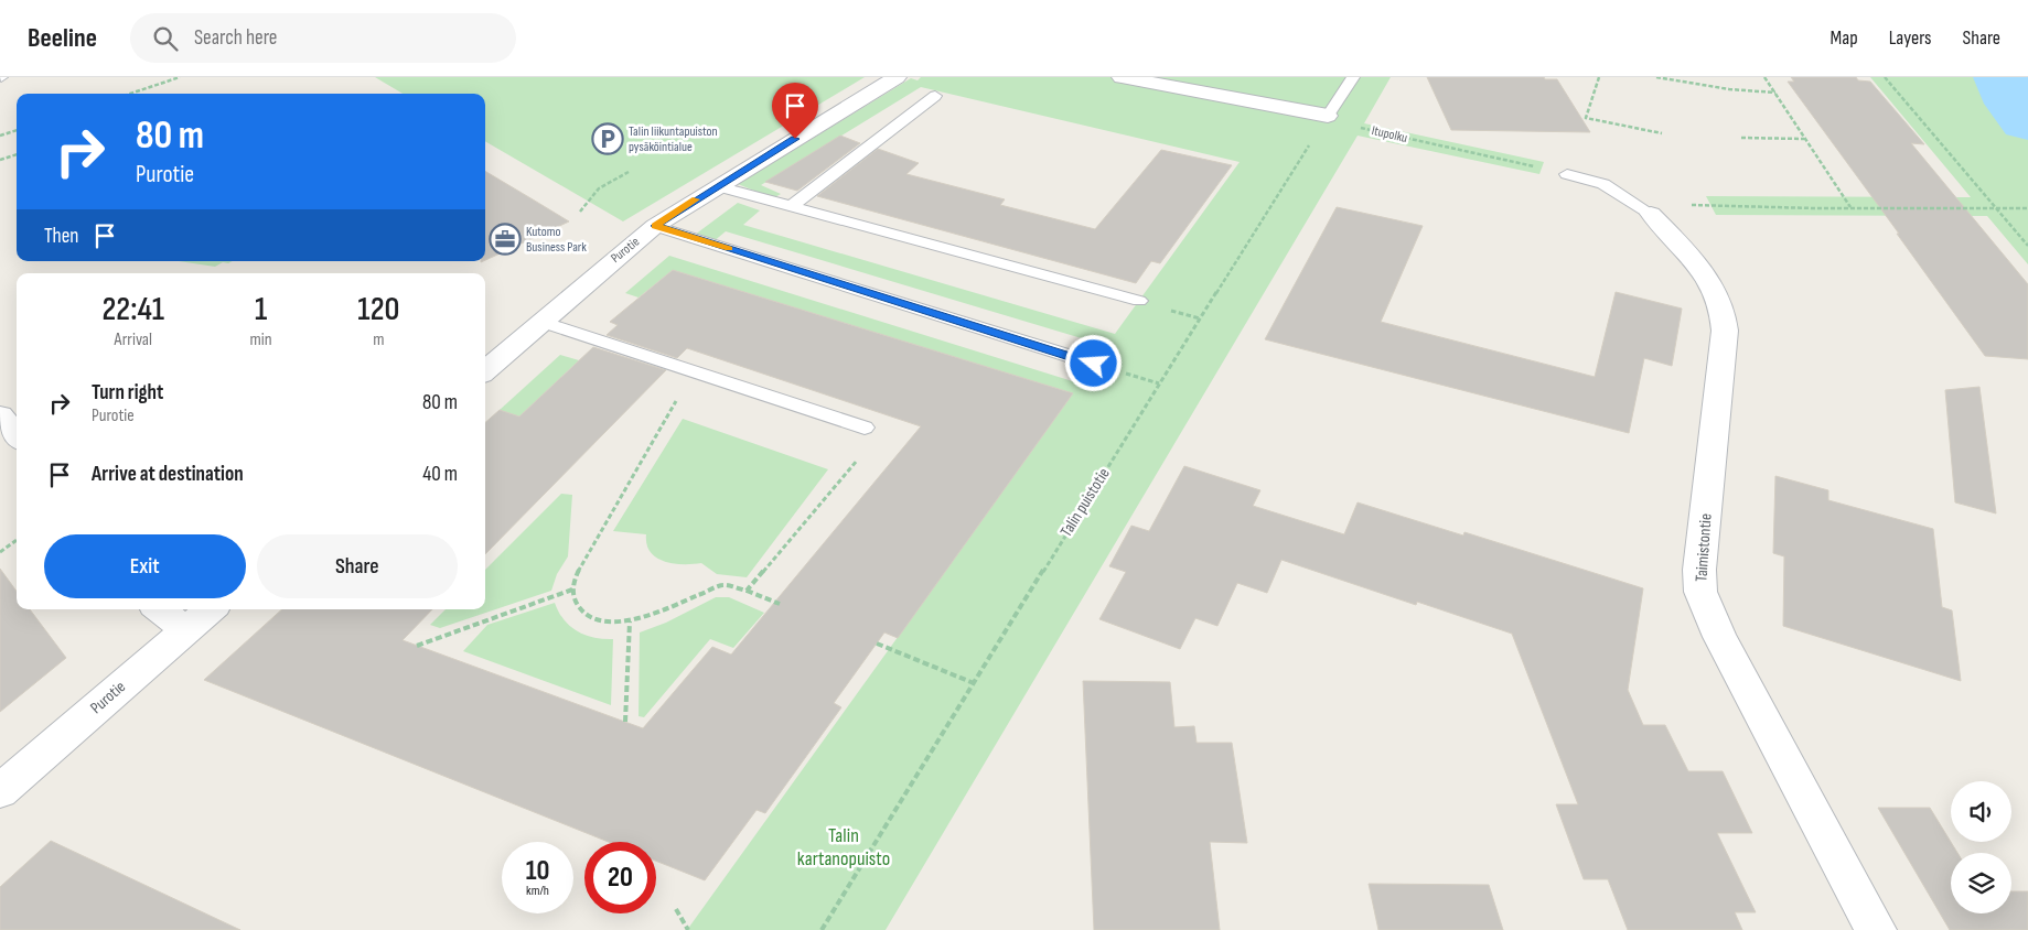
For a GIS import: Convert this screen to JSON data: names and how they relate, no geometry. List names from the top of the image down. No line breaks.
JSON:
{"streets":{"street":["Purotie","Taimistontie"],"path":["Itupolku","Talin puistotie"]},"crossings":[["Itupolku","Talin puistotie"]],"parks":["Talin kartanopuisto"],"places":{"parking":["Talin liikuntapuiston pysäköintialue"],"office":["Kutomo Business Park"]},"page":{"header":"Beeline","search":"Search here","nav":["Map","Layers","Share"],"turn":["80 m","Purotie"],"then":"Then","eta":["22:41","Arrival","1","min","120","m"],"list":[{"name":"Turn right","note":"Purotie","value":"80 m"},{"name":"Arrive at destination","value":"40 m"}],"buttons":["Exit","Share"],"speed":"10 km/h","limit":"20"}}
